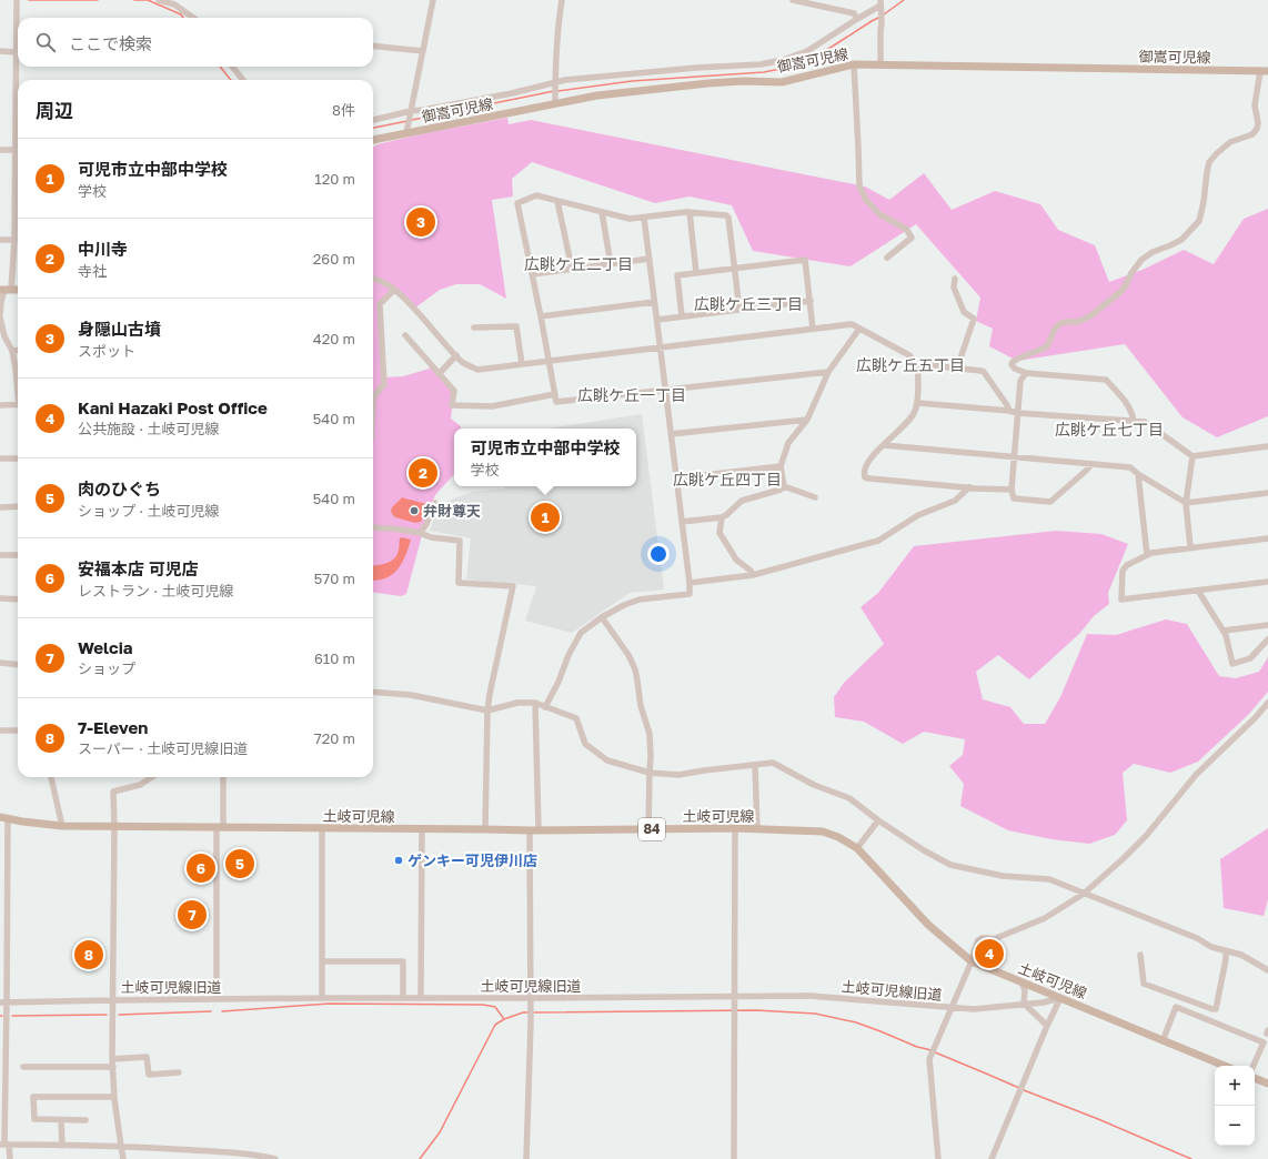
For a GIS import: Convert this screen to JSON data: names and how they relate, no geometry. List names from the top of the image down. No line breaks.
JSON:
{"streets":{"main road":["御嵩可児線","土岐可児線","84"],"street":["土岐可児線旧道"]},"crossings":[["土岐可児線","土岐可児線旧道"]],"districts":["広眺ケ丘二丁目","広眺ケ丘三丁目","広眺ケ丘五丁目","広眺ケ丘一丁目","広眺ケ丘七丁目","広眺ケ丘四丁目"],"places":["弁財尊天","ゲンキー可児伊川店"],"page":{"search":"ここで検索","heading":["周辺","8件"],"list":[{"mark":"1","name":"可児市立中部中学校","note":"学校","value":"120 m"},{"mark":"2","name":"中川寺","note":"寺社","value":"260 m"},{"mark":"3","name":"身隠山古墳","note":"スポット","value":"420 m"},{"mark":"4","name":"Kani Hazaki Post Office","note":"公共施設 · 土岐可児線","value":"540 m"},{"mark":"5","name":"肉のひぐち","note":"ショップ · 土岐可児線","value":"540 m"},{"mark":"6","name":"安福本店 可児店","note":"レストラン · 土岐可児線","value":"570 m"},{"mark":"7","name":"Welcia","note":"ショップ","value":"610 m"},{"mark":"8","name":"7-Eleven","note":"スーパー · 土岐可児線旧道","value":"720 m"}],"pins":["3","2","1","5","6","7","4","8"],"popup":["可児市立中部中学校","学校"],"map_buttons":["+","−"]}}
